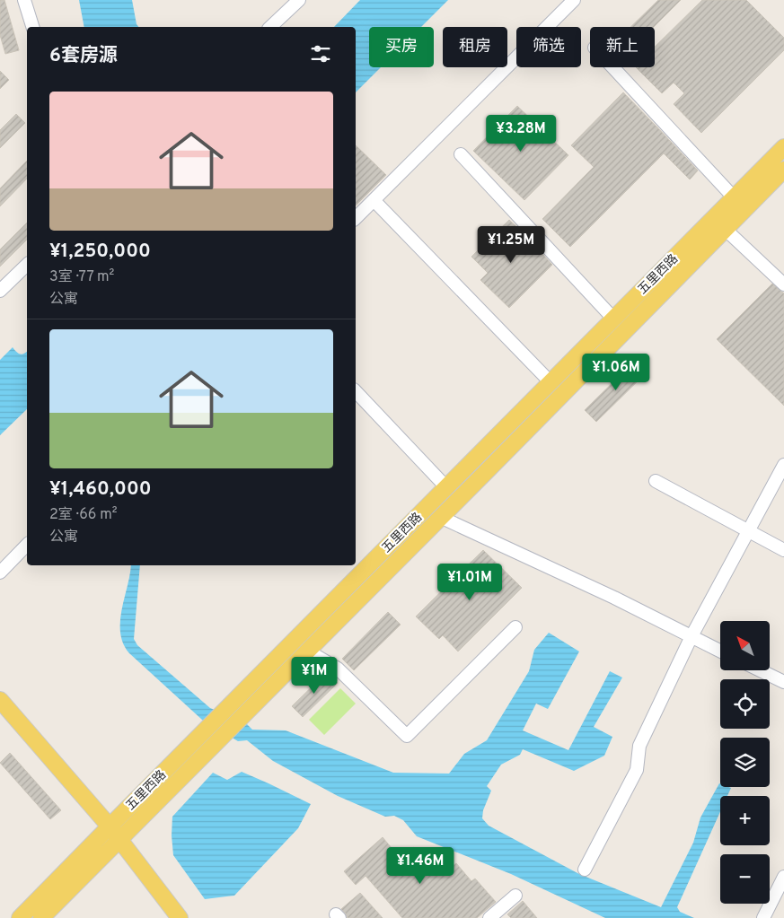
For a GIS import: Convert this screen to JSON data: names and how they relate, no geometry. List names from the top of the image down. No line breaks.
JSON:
{"streets":{"main road":["五里西路"]},"north":"top left","page":{"chip":["买房","租房","筛选","新上"],"heading":"6套房源","list":[{"name":"¥1,250,000","note":"3室 · 77 m² · 公寓"},{"name":"¥1,460,000","note":"2室 · 66 m² · 公寓"}],"price":["¥3.28M","¥1.25M","¥1.06M","¥1.01M","¥1M","¥1.46M"],"map_buttons":["+","−"]}}
